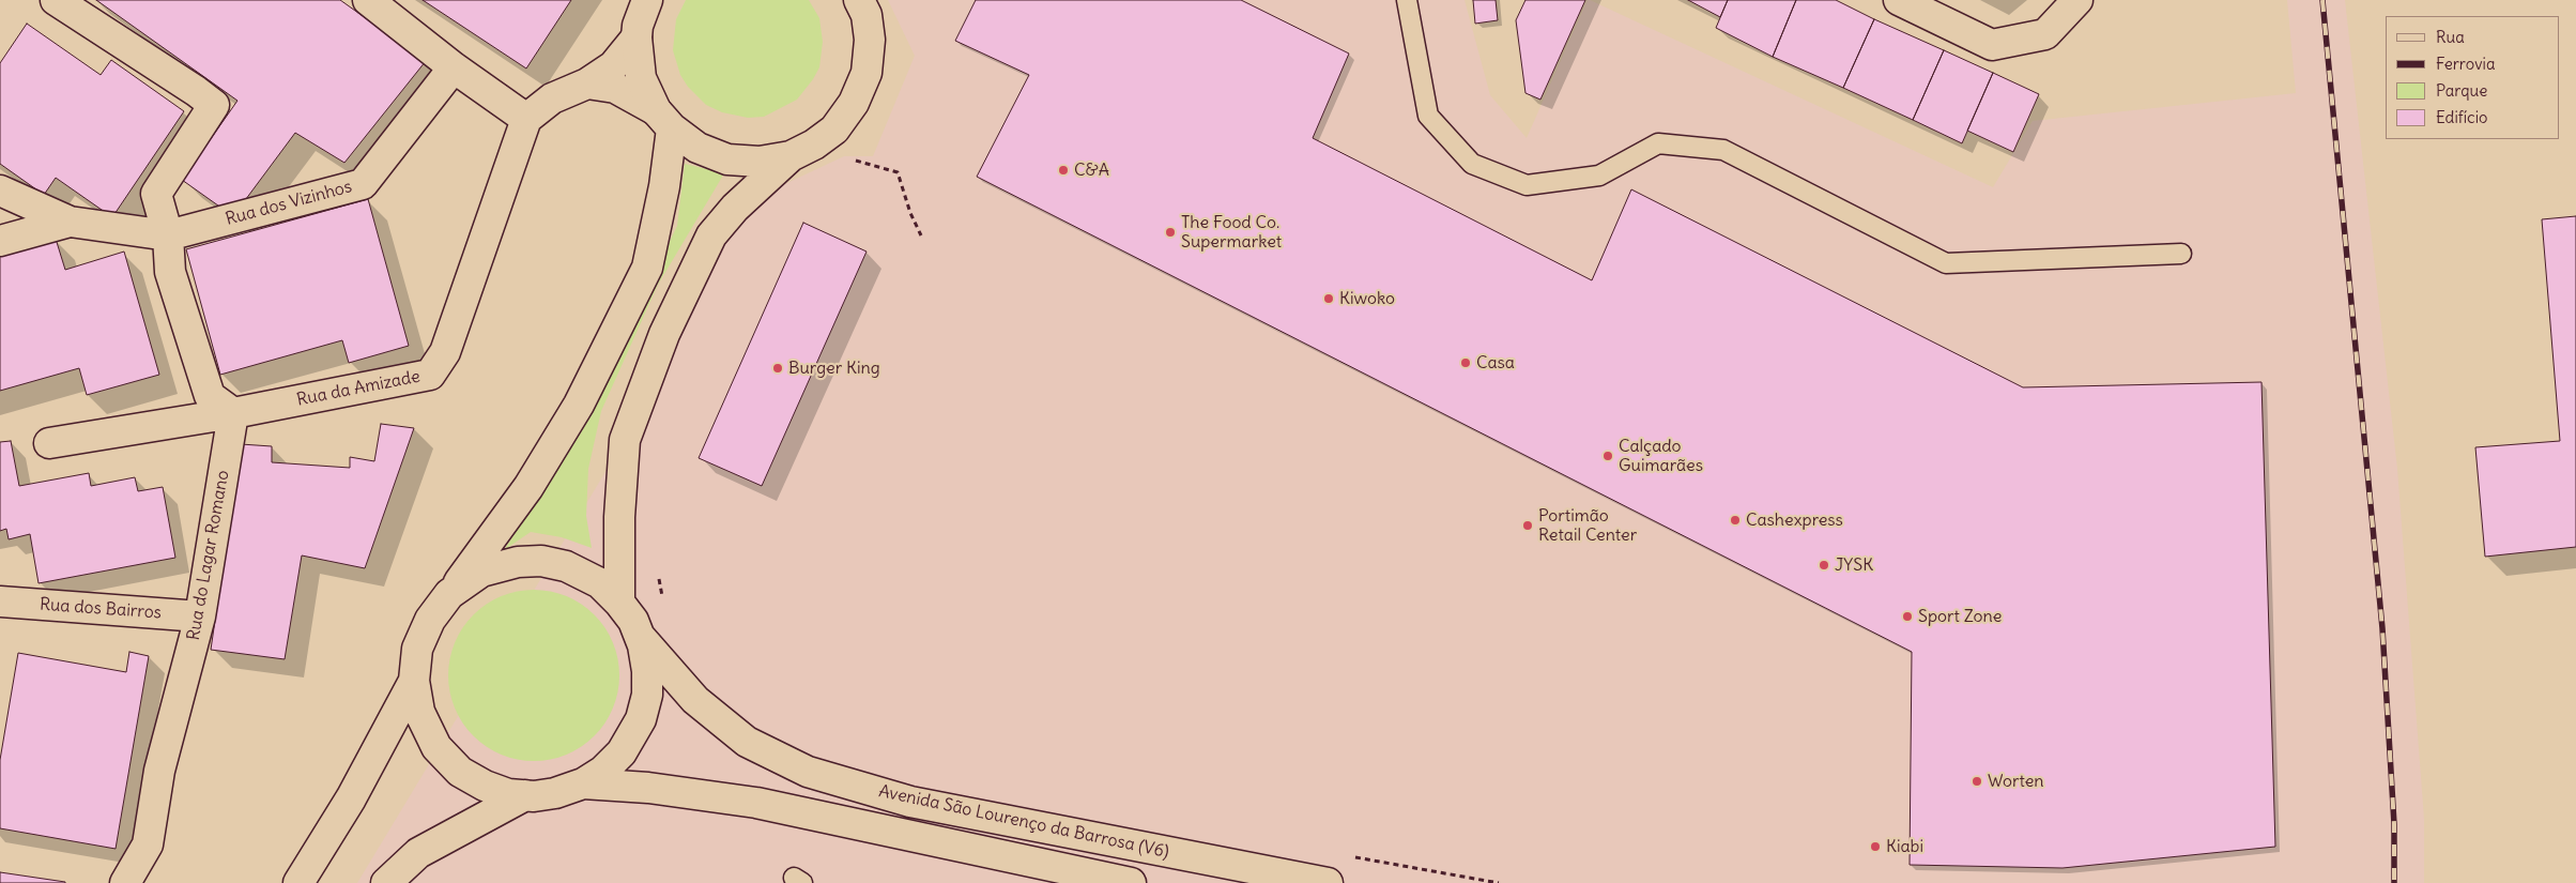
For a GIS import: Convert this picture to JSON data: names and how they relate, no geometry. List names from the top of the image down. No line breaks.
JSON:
{"streets":{"main road":["Rua dos Vizinhos","Rua da Amizade","Rua do Lagar Romano","Rua dos Bairros","Avenida São Lourenço da Barrosa (V6)"]},"crossings":[["Rua da Amizade","Rua do Lagar Romano"],["Rua do Lagar Romano","Rua dos Bairros"]],"places":["C&A","The Food Co. Supermarket","Kiwoko","Casa","Burger King","Calçado Guimarães","Cashexpress","Portimão Retail Center","JYSK","Sport Zone","Worten","Kiabi"],"legend":["Rua","Ferrovia","Parque","Edifício"]}
